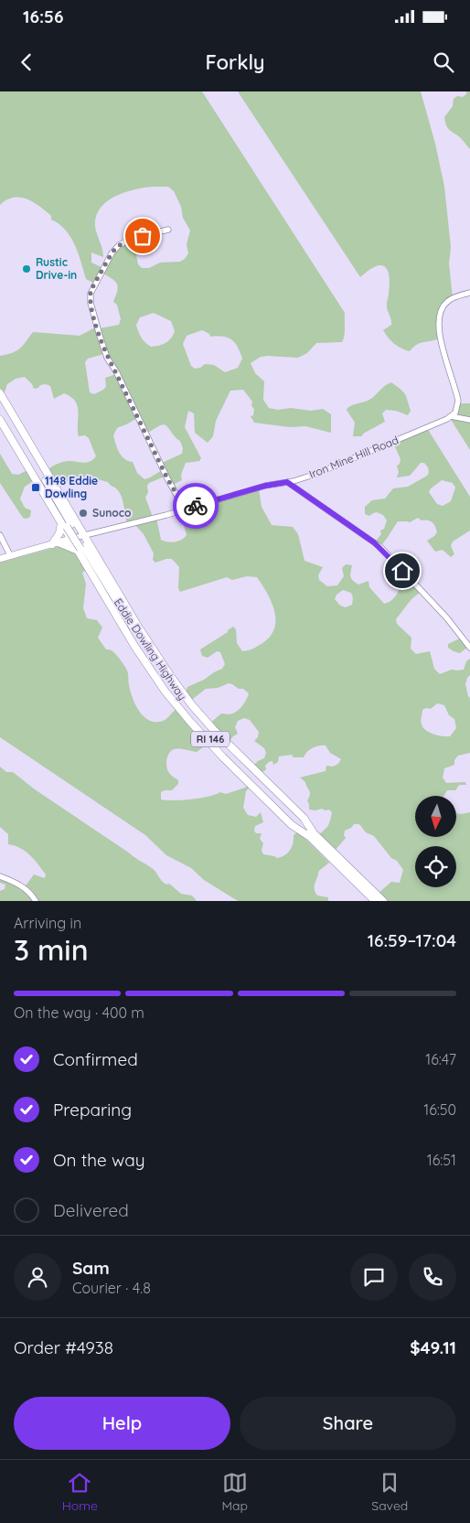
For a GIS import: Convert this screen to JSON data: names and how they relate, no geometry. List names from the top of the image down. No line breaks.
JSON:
{"streets":{"highway":["Eddie Dowling Highway","RI 146"],"street":["Iron Mine Hill Road"]},"places":{"other":["Rustic Drive-in","Sunoco"],"transit":["1148 Eddie Dowling"]},"north":"bottom","page":{"status":"16:56","header":"Forkly","heading":["3 min","Arriving in","16:59–17:04"],"panel":["Sam","Courier · 4.8","Order #4938","$49.11"],"bar":"On the way · 400 m","list":[["Confirmed","16:47"],["Preparing","16:50"],["On the way","16:51"],"Delivered"],"buttons":["Help","Share"],"tabs":["Home","Map","Saved"]}}
